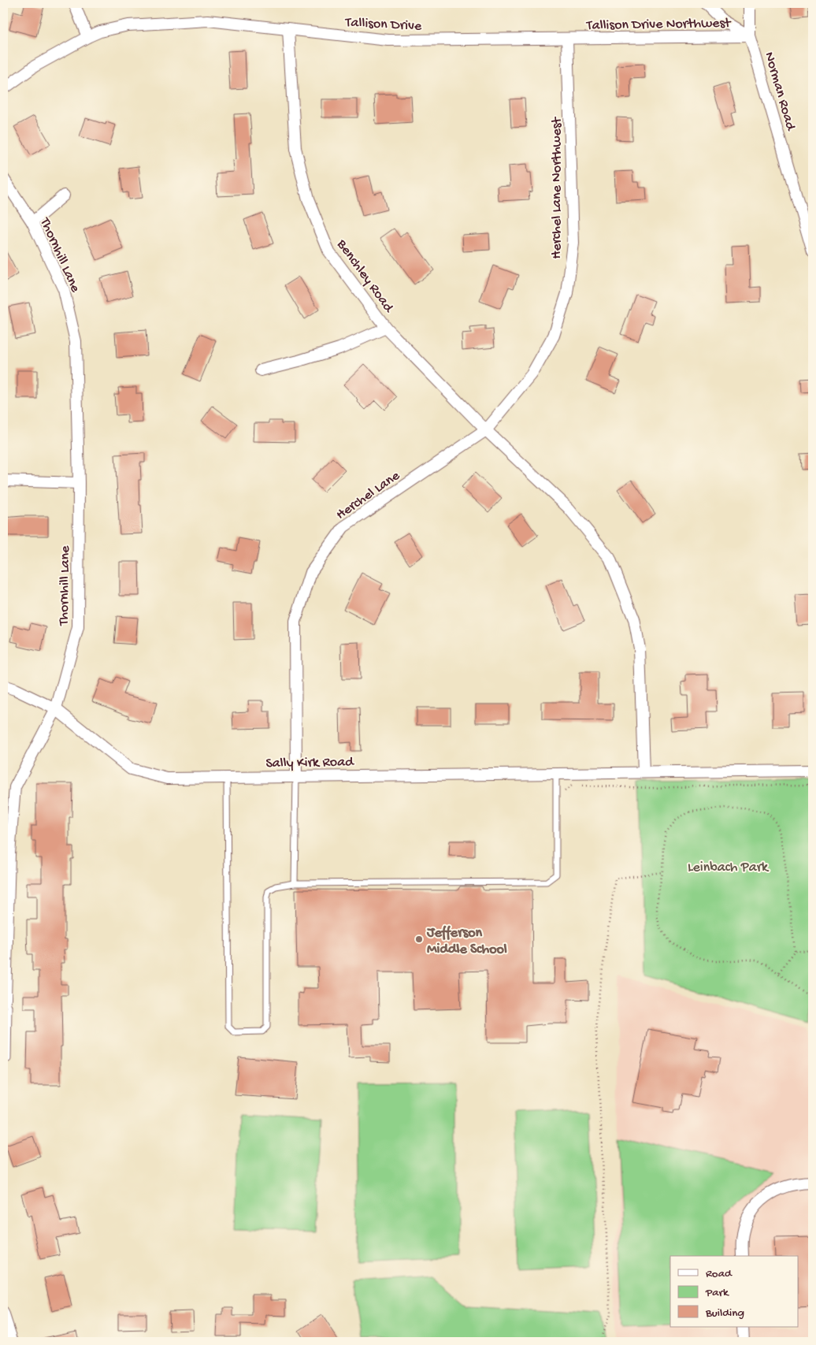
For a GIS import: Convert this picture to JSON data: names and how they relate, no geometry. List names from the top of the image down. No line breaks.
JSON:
{"streets":{"street":["Tallison Drive","Tallison Drive Northwest","Norman Road","Herchel Lane Northwest","Thornhill Lane","Benchley Road","Herchel Lane","Sally Kirk Road"]},"crossings":[["Tallison Drive","Tallison Drive Northwest"],["Tallison Drive","Herchel Lane Northwest"],["Tallison Drive","Benchley Road"],["Tallison Drive Northwest","Norman Road"],["Tallison Drive Northwest","Herchel Lane Northwest"],["Herchel Lane Northwest","Benchley Road"],["Herchel Lane Northwest","Herchel Lane"],["Thornhill Lane","Sally Kirk Road"],["Benchley Road","Herchel Lane"],["Benchley Road","Sally Kirk Road"],["Herchel Lane","Sally Kirk Road"]],"parks":["Leinbach Park"],"places":["Jefferson Middle School"],"legend":["Road","Park","Building"]}
